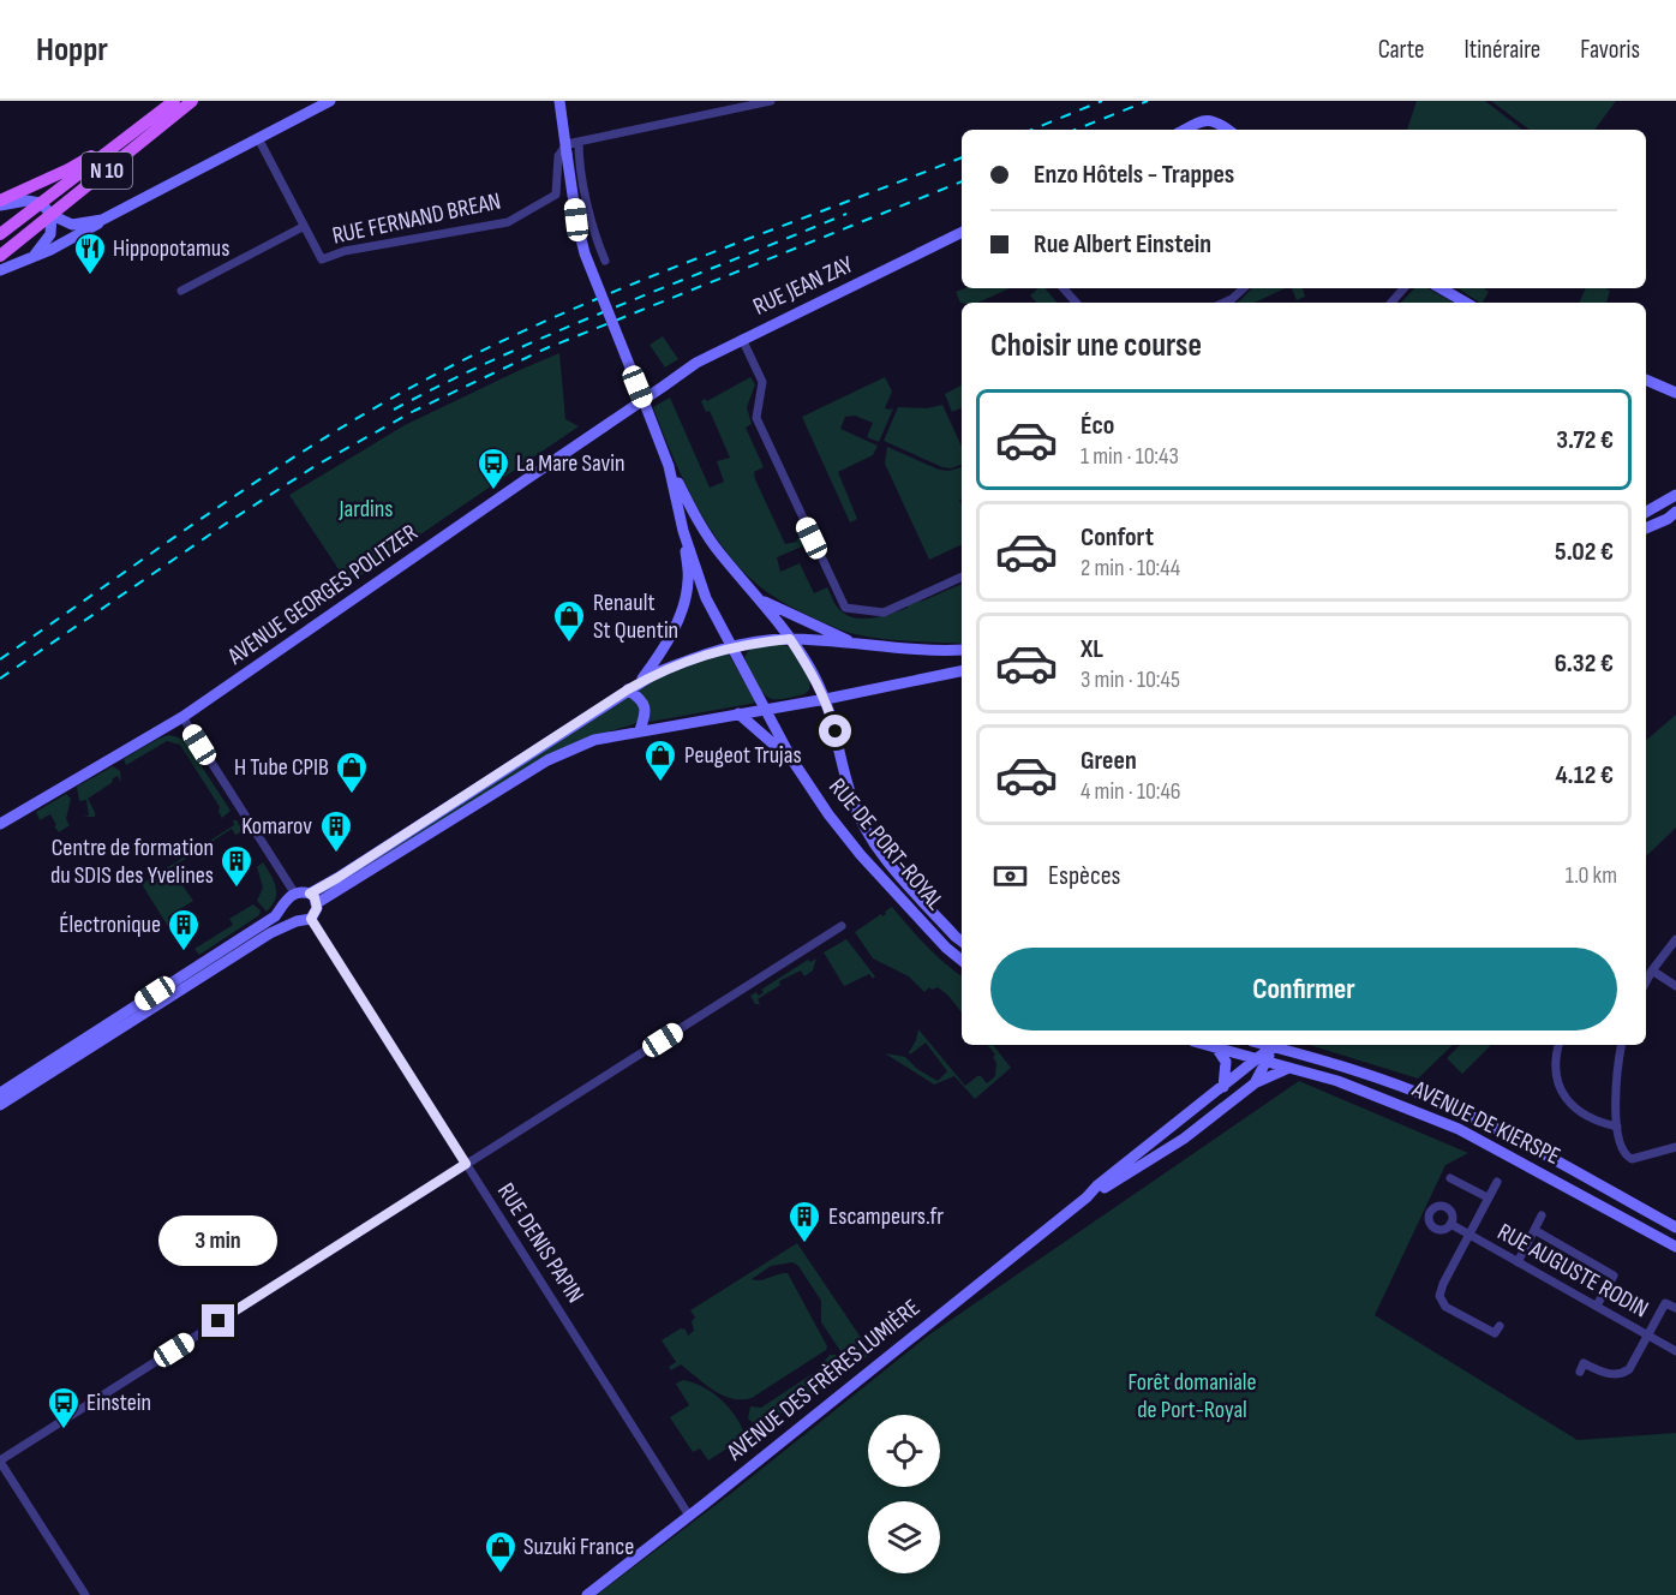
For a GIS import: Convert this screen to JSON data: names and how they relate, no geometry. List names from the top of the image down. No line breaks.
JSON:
{"streets":{"main road":["N 10"],"street":["RUE FERNAND BREAN","RUE JEAN ZAY","AVENUE GEORGES POLITZER","RUE DE PORT-ROYAL","AVENUE DE KIERSPE","RUE DENIS PAPIN","RUE AUGUSTE RODIN","AVENUE DES FRÈRES LUMIÈRE"]},"crossings":[["RUE FERNAND BREAN","RUE DE PORT-ROYAL"],["RUE JEAN ZAY","AVENUE GEORGES POLITZER"],["AVENUE DE KIERSPE","AVENUE DES FRÈRES LUMIÈRE"],["RUE DENIS PAPIN","AVENUE DES FRÈRES LUMIÈRE"]],"parks":["Jardins","Forêt domaniale de Port-Royal"],"places":{"restaurant":["Hippopotamus"],"bus stop":["La Mare Savin","Einstein"],"shop":["Renault St Quentin","Peugeot Trujas","H Tube CPIB","Suzuki France"],"building":["Komarov","Centre de formation du SDIS des Yvelines","Électronique","Escampeurs.fr"]},"page":{"header":"Hoppr","nav":["Carte","Itinéraire","Favoris"],"banner":["Enzo Hôtels - Trappes","Rue Albert Einstein"],"heading":"Choisir une course","list":[{"name":"Éco","note":"1 min · 10:43","value":"3.72 €"},{"name":"Confort","note":"2 min · 10:44","value":"5.02 €"},{"name":"XL","note":"3 min · 10:45","value":"6.32 €"},{"name":"Green","note":"4 min · 10:46","value":"4.12 €"}],"pay":["Espèces","1.0 km"],"buttons":"Confirmer","bubble":"3 min"}}
